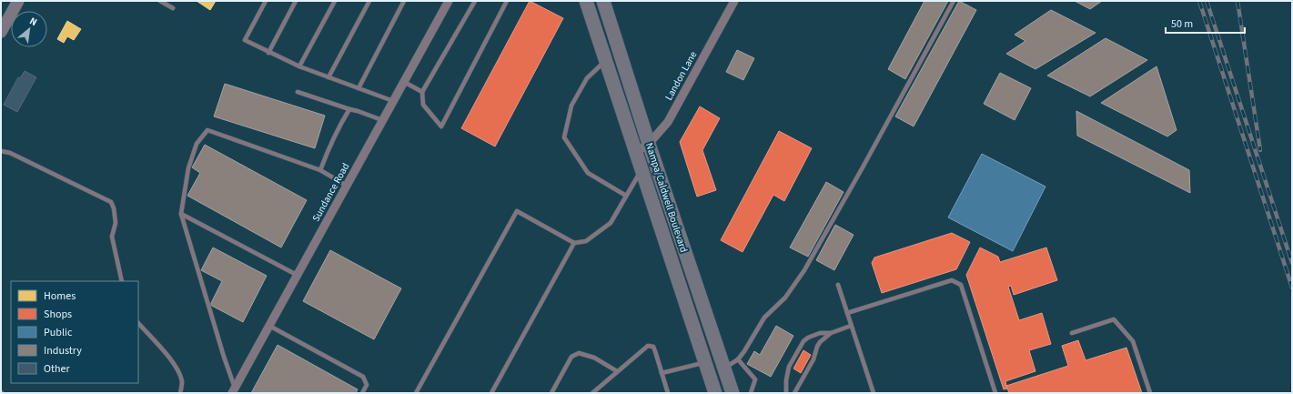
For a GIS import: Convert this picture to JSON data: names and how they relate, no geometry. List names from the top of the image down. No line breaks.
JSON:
{"streets":{"main road":["Nampa/Caldwell Boulevard"],"street":["Landon Lane","Sundance Road"]},"crossings":[["Landon Lane","Nampa/Caldwell Boulevard"]],"legend":["Homes","Shops","Public","Industry","Other"],"scale_bar":"50 m","north":"top right"}
